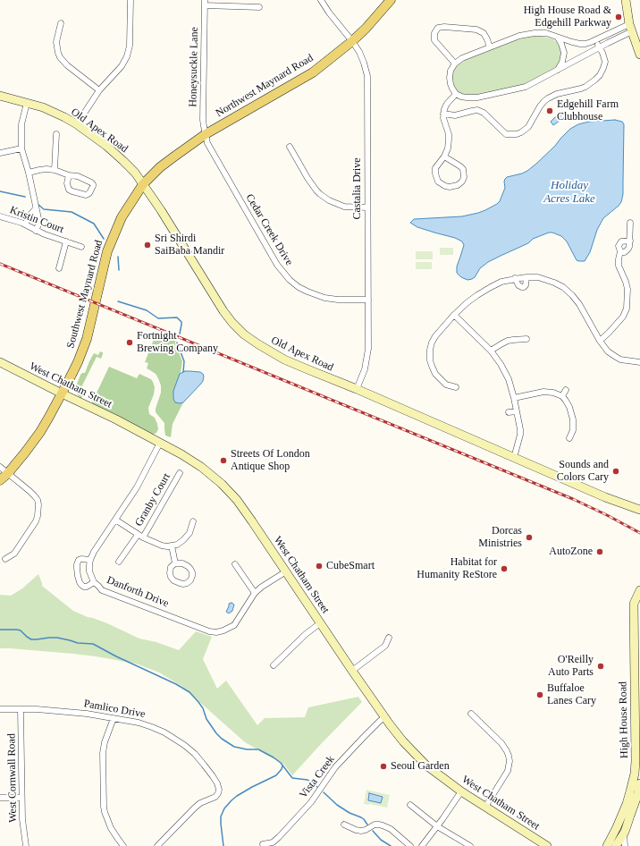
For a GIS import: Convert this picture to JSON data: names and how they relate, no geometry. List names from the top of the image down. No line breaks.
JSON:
{"streets":{"main road":["Northwest Maynard Road","Old Apex Road","Southwest Maynard Road","West Chatham Street","High House Road"],"street":["Honeysuckle Lane","Castalia Drive","Kristin Court","Cedar Creek Drive","Granby Court","Danforth Drive","Pamlico Drive","Vista Creek","West Cornwall Road"]},"crossings":[["Honeysuckle Lane","Northwest Maynard Road"],["Honeysuckle Lane","Cedar Creek Drive"],["Northwest Maynard Road","Old Apex Road"],["Northwest Maynard Road","Castalia Drive"],["Northwest Maynard Road","Cedar Creek Drive"],["Northwest Maynard Road","Southwest Maynard Road"],["Old Apex Road","Castalia Drive"],["Old Apex Road","Southwest Maynard Road"],["Castalia Drive","Cedar Creek Drive"],["Southwest Maynard Road","West Chatham Street"],["West Chatham Street","Danforth Drive"],["West Chatham Street","Vista Creek"],["Pamlico Drive","West Cornwall Road"]],"water":["Holiday Acres Lake"],"places":["High House Road & Edgehill Parkway","Edgehill Farm Clubhouse","Sri Shirdi SaiBaba Mandir","Fortnight Brewing Company","Streets Of London Antique Shop","Sounds and Colors Cary","Dorcas Ministries","AutoZone","CubeSmart","Habitat for Humanity ReStore","O'Reilly Auto Parts","Buffaloe Lanes Cary","Seoul Garden"]}
